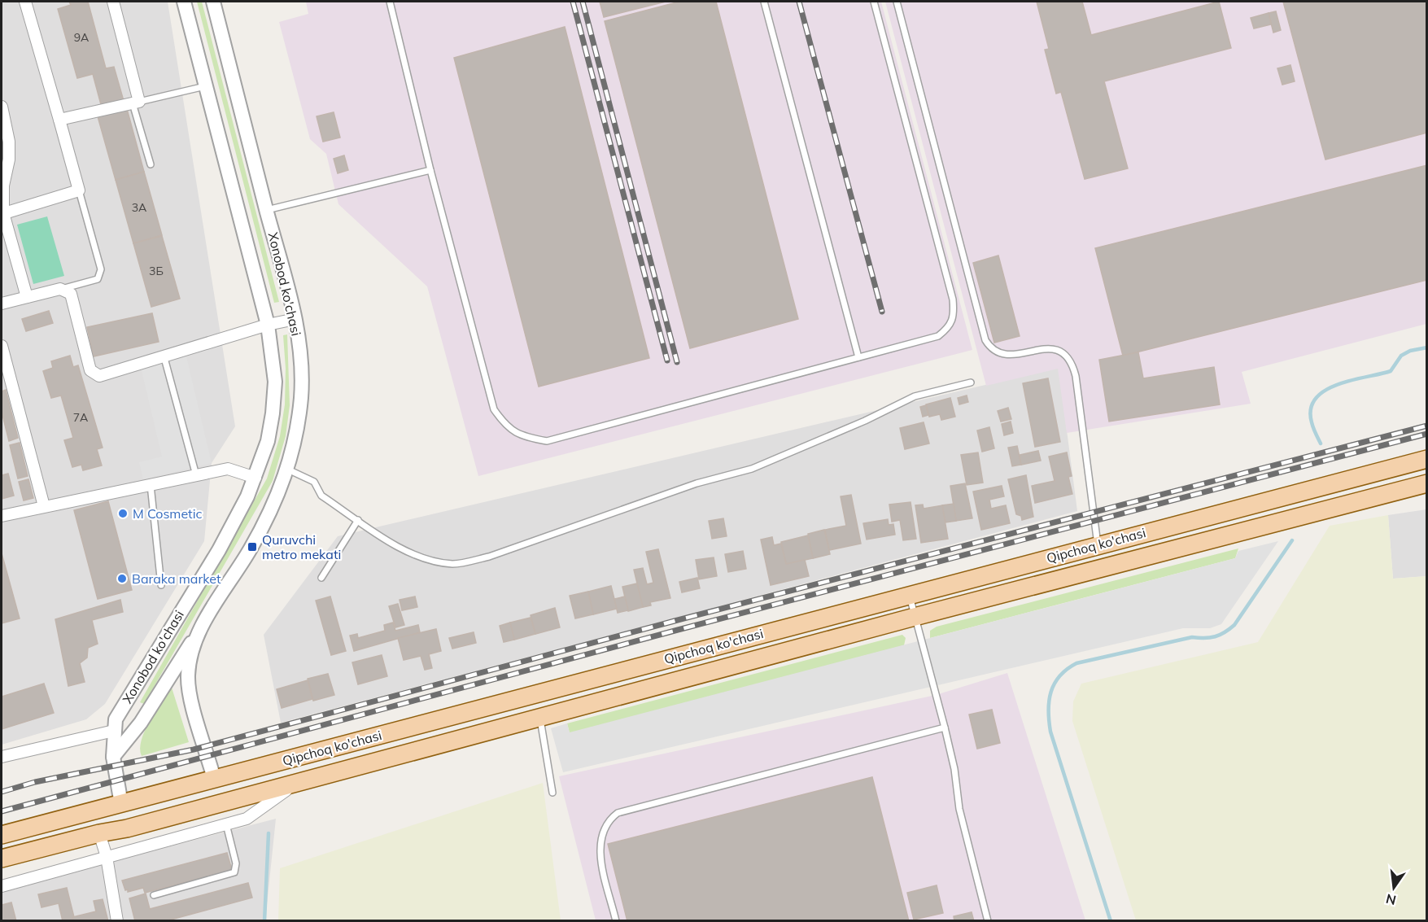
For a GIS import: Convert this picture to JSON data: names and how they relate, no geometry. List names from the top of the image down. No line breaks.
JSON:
{"streets":{"main road":["Qipchoq ko'chasi"],"street":["Xonobod ko'chasi"]},"crossings":[["Xonobod ko'chasi","Qipchoq ko'chasi"]],"places":{"other":["M Cosmetic","Baraka market"],"transit":["Quruvchi metro mekati"]},"house_numbers":["9А","3А","3Б","7А"],"north":"bottom"}
